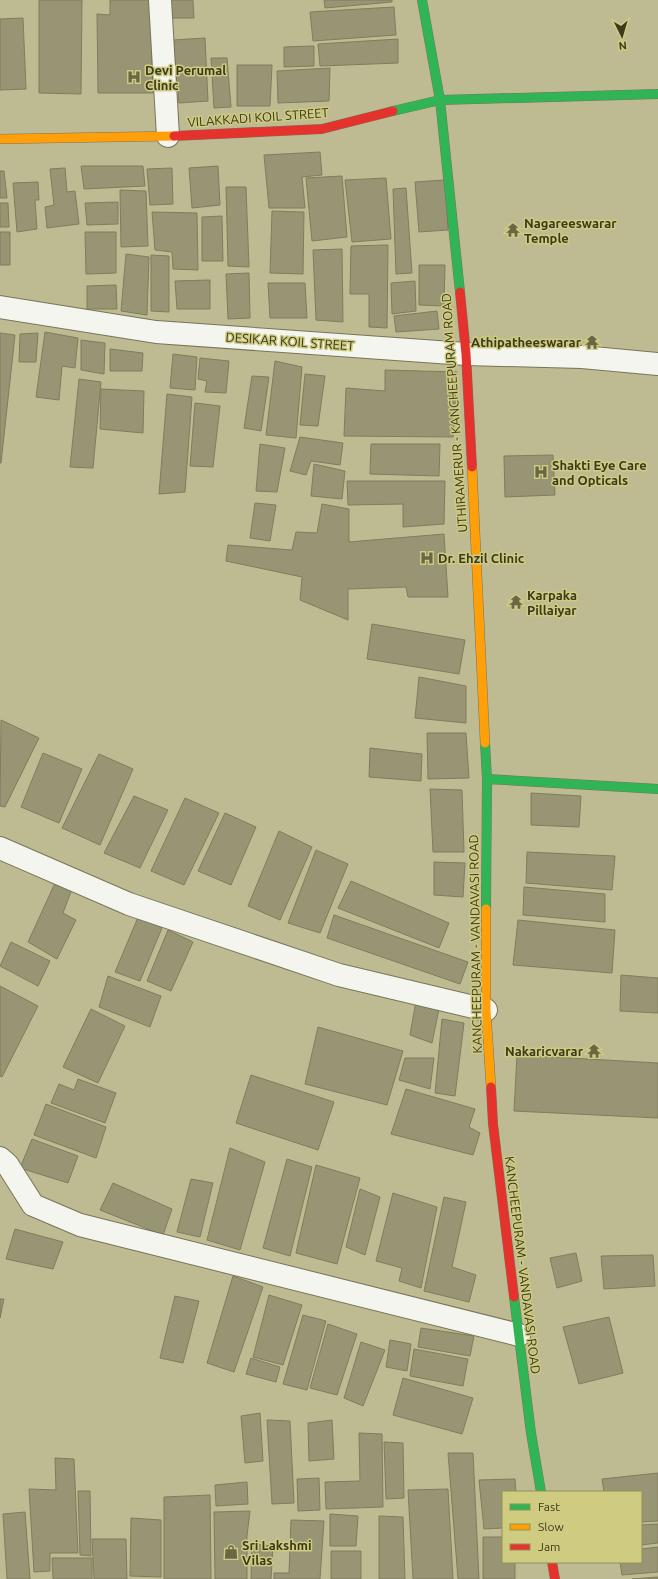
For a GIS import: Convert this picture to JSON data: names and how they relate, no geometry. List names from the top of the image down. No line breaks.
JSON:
{"streets":{"main road":["VILAKKADI KOIL STREET","UTHIRAMERUR - KANCHEEPURAM ROAD","KANCHEEPURAM - VANDAVASI ROAD"],"street":["DESIKAR KOIL STREET"]},"crossings":[["VILAKKADI KOIL STREET","UTHIRAMERUR - KANCHEEPURAM ROAD"],["DESIKAR KOIL STREET","UTHIRAMERUR - KANCHEEPURAM ROAD"],["UTHIRAMERUR - KANCHEEPURAM ROAD","KANCHEEPURAM - VANDAVASI ROAD"]],"places":{"hospital":["Devi Perumal Clinic","Shakti Eye Care and Opticals","Dr. Ehzil Clinic"],"temple":["Nagareeswarar Temple","Athipatheeswarar","Karpaka Pillaiyar","Nakaricvarar"],"shop":["Sri Lakshmi Vilas"]},"legend":["Fast","Slow","Jam"],"north":"bottom"}
